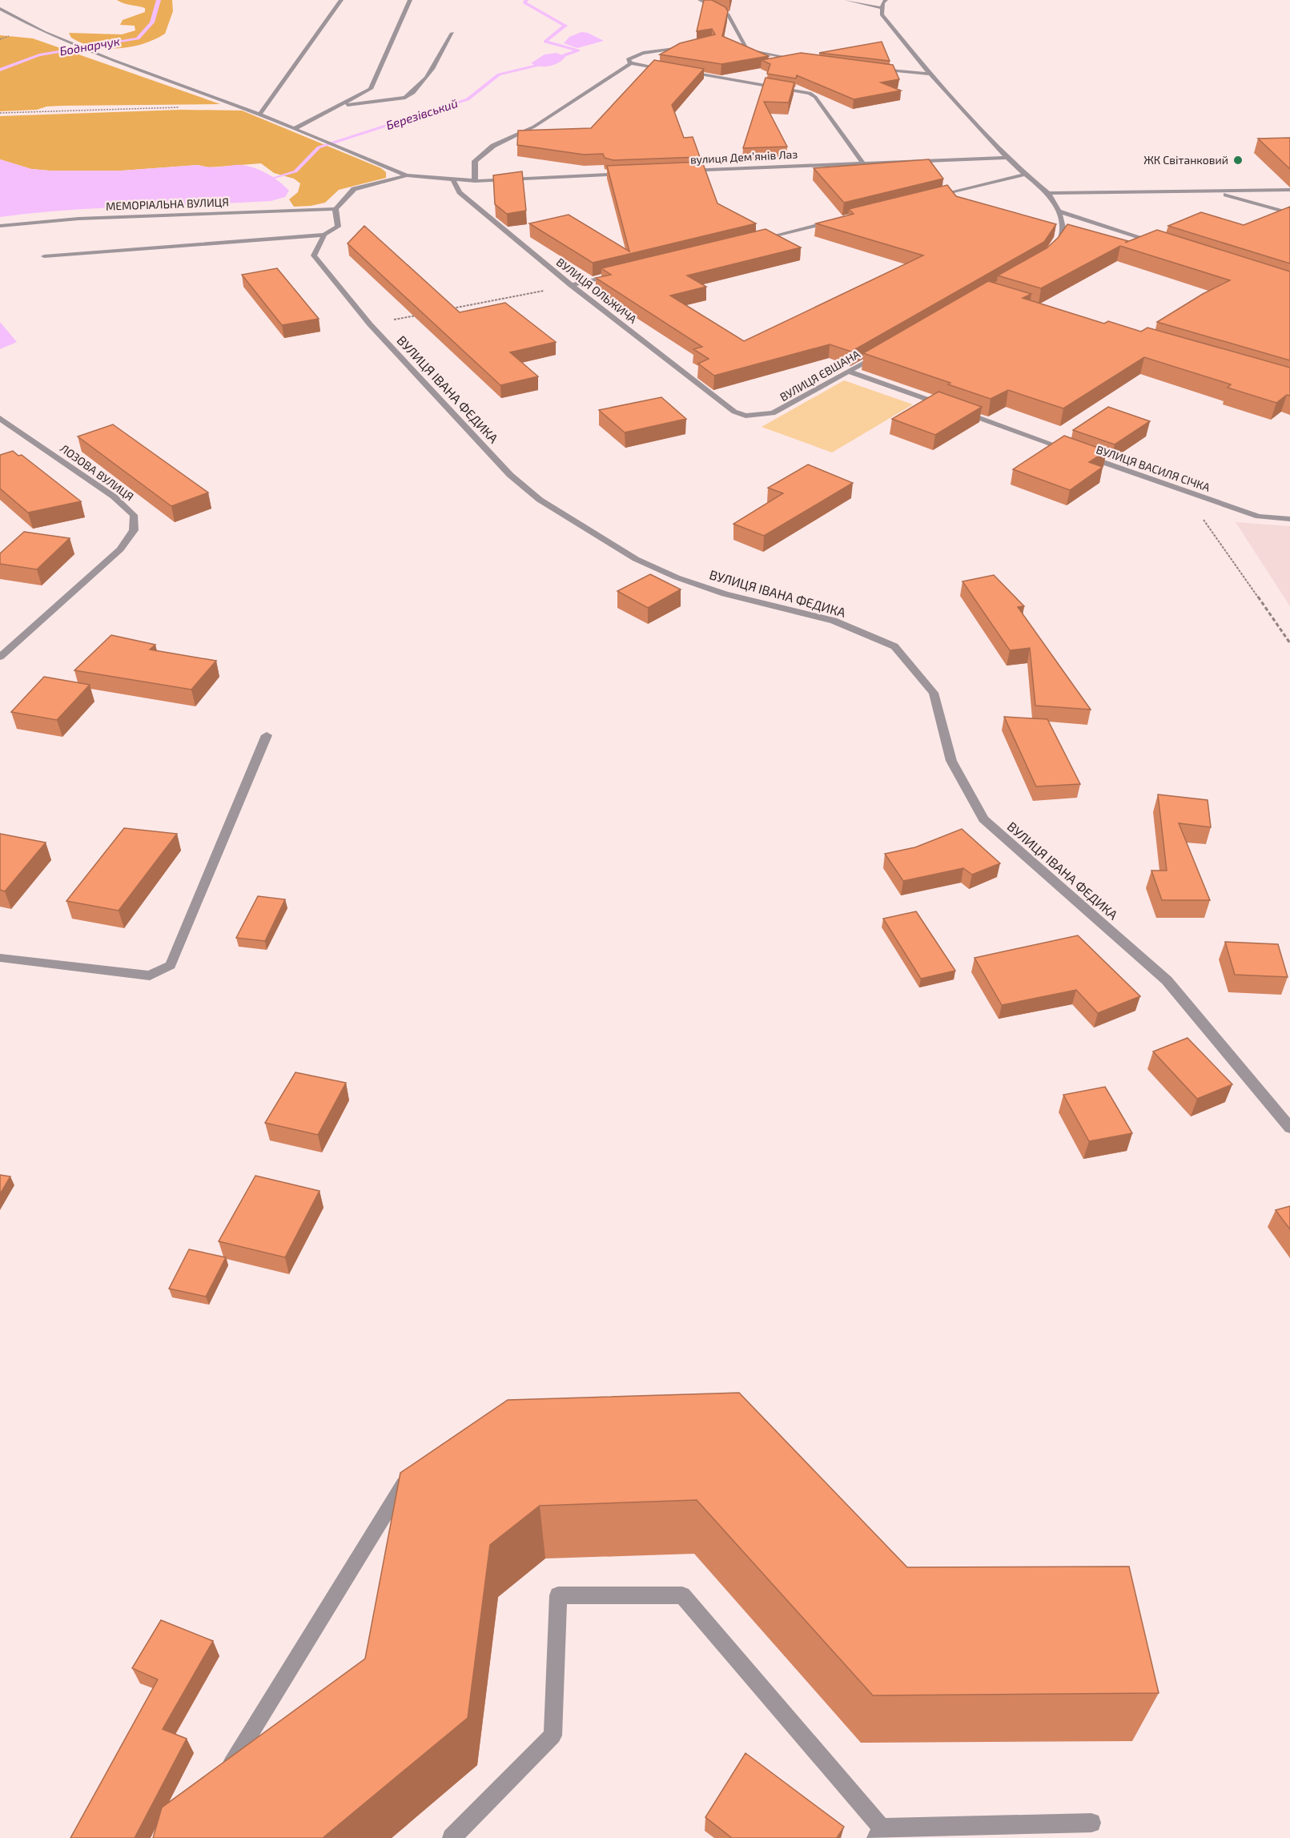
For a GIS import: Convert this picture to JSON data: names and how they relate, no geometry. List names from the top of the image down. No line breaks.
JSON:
{"streets":{"street":["вулиця Демʼянів Лаз","МЕМОРІАЛЬНА ВУЛИЦЯ","ВУЛИЦЯ ОЛЬЖИЧА","ВУЛИЦЯ ЄВШАНА","ВУЛИЦЯ ІВАНА ФЕДИКА","ВУЛИЦЯ ВАСИЛЯ СІЧКА","ЛОЗОВА ВУЛИЦЯ"]},"crossings":[["МЕМОРІАЛЬНА ВУЛИЦЯ","ВУЛИЦЯ ІВАНА ФЕДИКА"],["ВУЛИЦЯ ОЛЬЖИЧА","ВУЛИЦЯ ЄВШАНА"]],"water":["Боднарчук","Березівський"],"places":["ЖК Світанковий"]}
